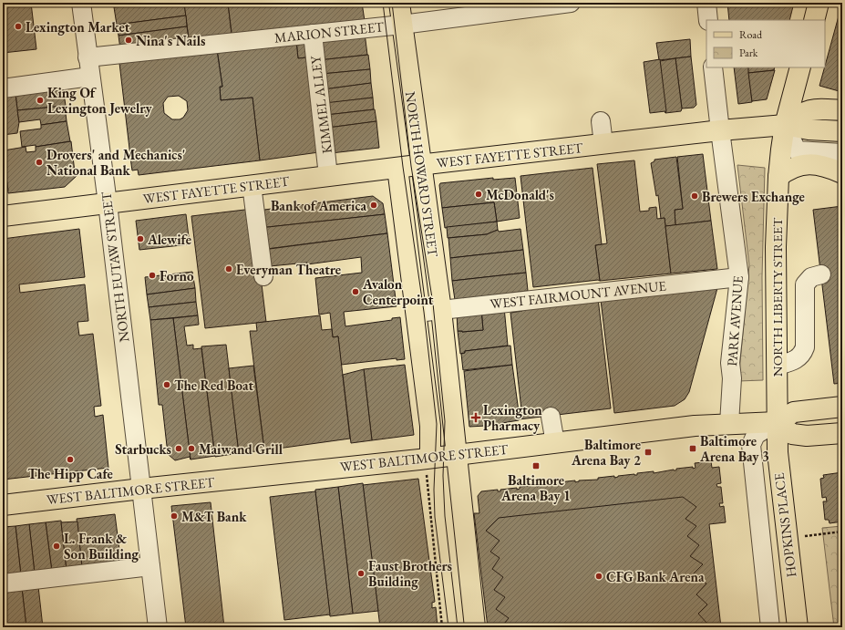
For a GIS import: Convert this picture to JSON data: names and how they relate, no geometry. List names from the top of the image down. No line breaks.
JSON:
{"streets":{"main road":["WEST FAYETTE STREET","NORTH HOWARD STREET","NORTH LIBERTY STREET","WEST BALTIMORE STREET","HOPKINS PLACE"],"street":["MARION STREET","KIMMEL ALLEY","NORTH EUTAW STREET","WEST FAIRMOUNT AVENUE","PARK AVENUE"]},"crossings":[["MARION STREET","KIMMEL ALLEY"],["MARION STREET","NORTH HOWARD STREET"],["MARION STREET","NORTH EUTAW STREET"],["KIMMEL ALLEY","WEST FAYETTE STREET"],["WEST FAYETTE STREET","NORTH HOWARD STREET"],["WEST FAYETTE STREET","NORTH EUTAW STREET"],["WEST FAYETTE STREET","NORTH LIBERTY STREET"],["WEST FAYETTE STREET","PARK AVENUE"],["NORTH HOWARD STREET","WEST FAIRMOUNT AVENUE"],["NORTH HOWARD STREET","WEST BALTIMORE STREET"],["NORTH EUTAW STREET","WEST BALTIMORE STREET"],["WEST FAIRMOUNT AVENUE","PARK AVENUE"],["NORTH LIBERTY STREET","WEST BALTIMORE STREET"],["NORTH LIBERTY STREET","HOPKINS PLACE"],["PARK AVENUE","WEST BALTIMORE STREET"],["WEST BALTIMORE STREET","HOPKINS PLACE"]],"places":{"other":["Lexington Market","Nina's Nails","King Of Lexington Jewelry","Drovers' and Mechanics' National Bank","McDonald's","Brewers Exchange","Bank of America","Alewife","Everyman Theatre","Forno","Avalon Centerpoint","The Red Boat","Starbucks","Maiwand Grill","The Hipp Cafe","M&T Bank","L. Frank & Son Building","Faust Brothers Building","CFG Bank Arena"],"health":["Lexington Pharmacy"],"transit":["Baltimore Arena Bay 3","Baltimore Arena Bay 2","Baltimore Arena Bay 1"]},"legend":["Road","Park"]}
